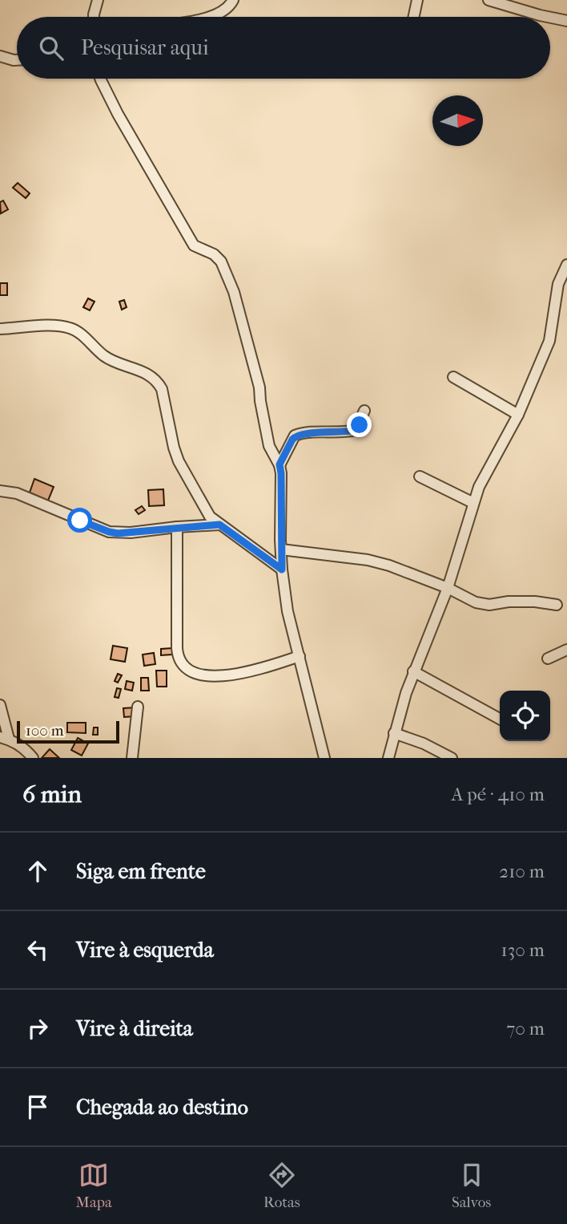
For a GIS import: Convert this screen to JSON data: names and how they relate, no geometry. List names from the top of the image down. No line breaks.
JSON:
{"scale_bar":"100 m","north":"right","page":{"search":"Pesquisar aqui","scale":"100 m","heading":["6 min","A pé · 410 m"],"list":[["Siga em frente","210 m"],["Vire à esquerda","130 m"],["Vire à direita","70 m"],"Chegada ao destino"],"nav":["Mapa","Rotas","Salvos"]}}
